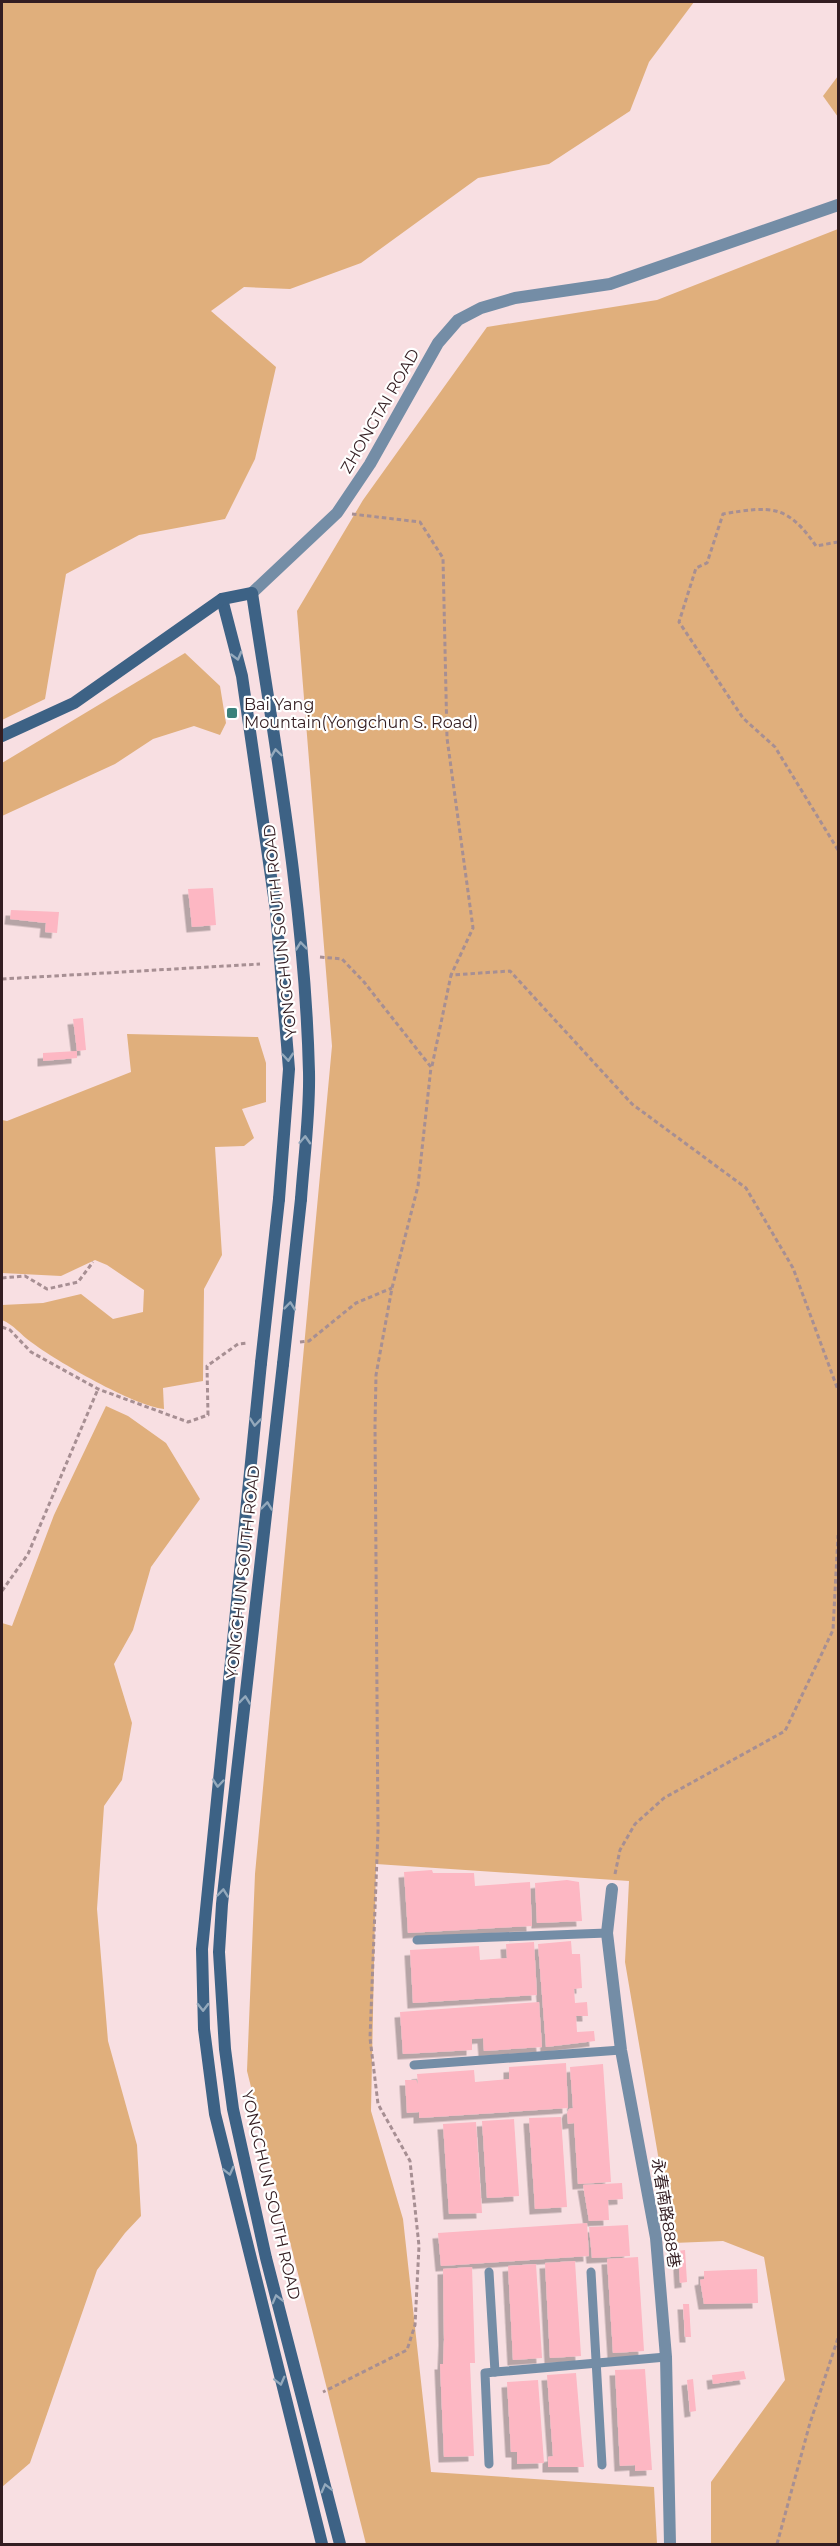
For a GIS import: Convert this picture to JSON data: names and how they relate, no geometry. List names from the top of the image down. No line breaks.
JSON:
{"streets":{"street":["ZHONGTAI ROAD","YONGCHUN SOUTH ROAD","永春南路888巷"]},"crossings":[["ZHONGTAI ROAD","YONGCHUN SOUTH ROAD"]],"places":{"transit":["Bai Yang Mountain(Yongchun S. Road)"]}}
